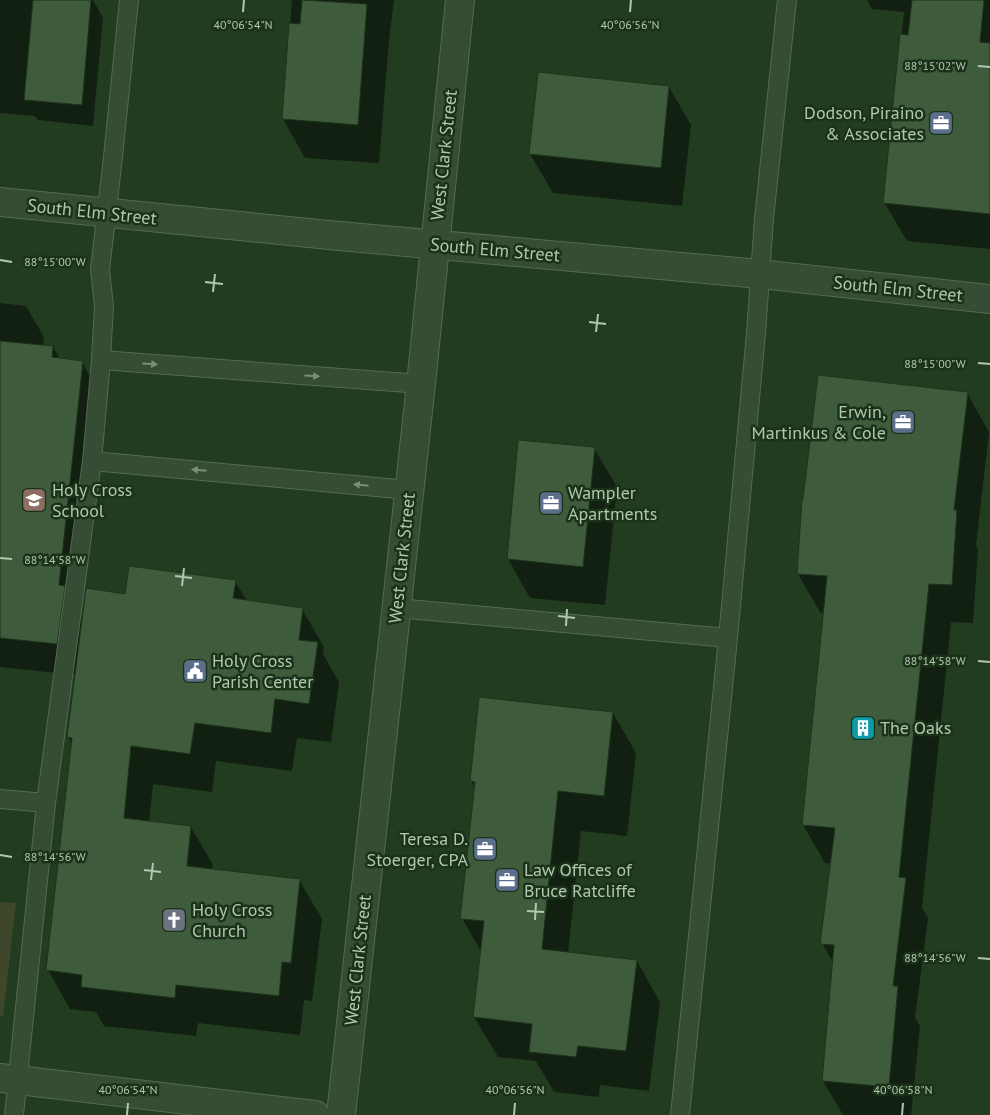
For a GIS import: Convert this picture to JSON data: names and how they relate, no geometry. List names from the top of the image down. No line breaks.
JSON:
{"streets":{"street":["West Clark Street","South Elm Street"]},"crossings":[["West Clark Street","South Elm Street"]],"places":{"office":["Dodson, Piraino & Associates","Erwin, Martinkus & Cole","Wampler Apartments","Teresa D. Stoerger, CPA","Law Offices of Bruce Ratcliffe"],"school or university":["Holy Cross School"],"public building":["Holy Cross Parish Center"],"building":["The Oaks"],"church":["Holy Cross Church"]},"coordinates":["40°06'54\"N","40°06'56\"N","88°15'02\"W","88°15'00\"W","88°14'58\"W","88°14'56\"W","40°06'58\"N"]}
